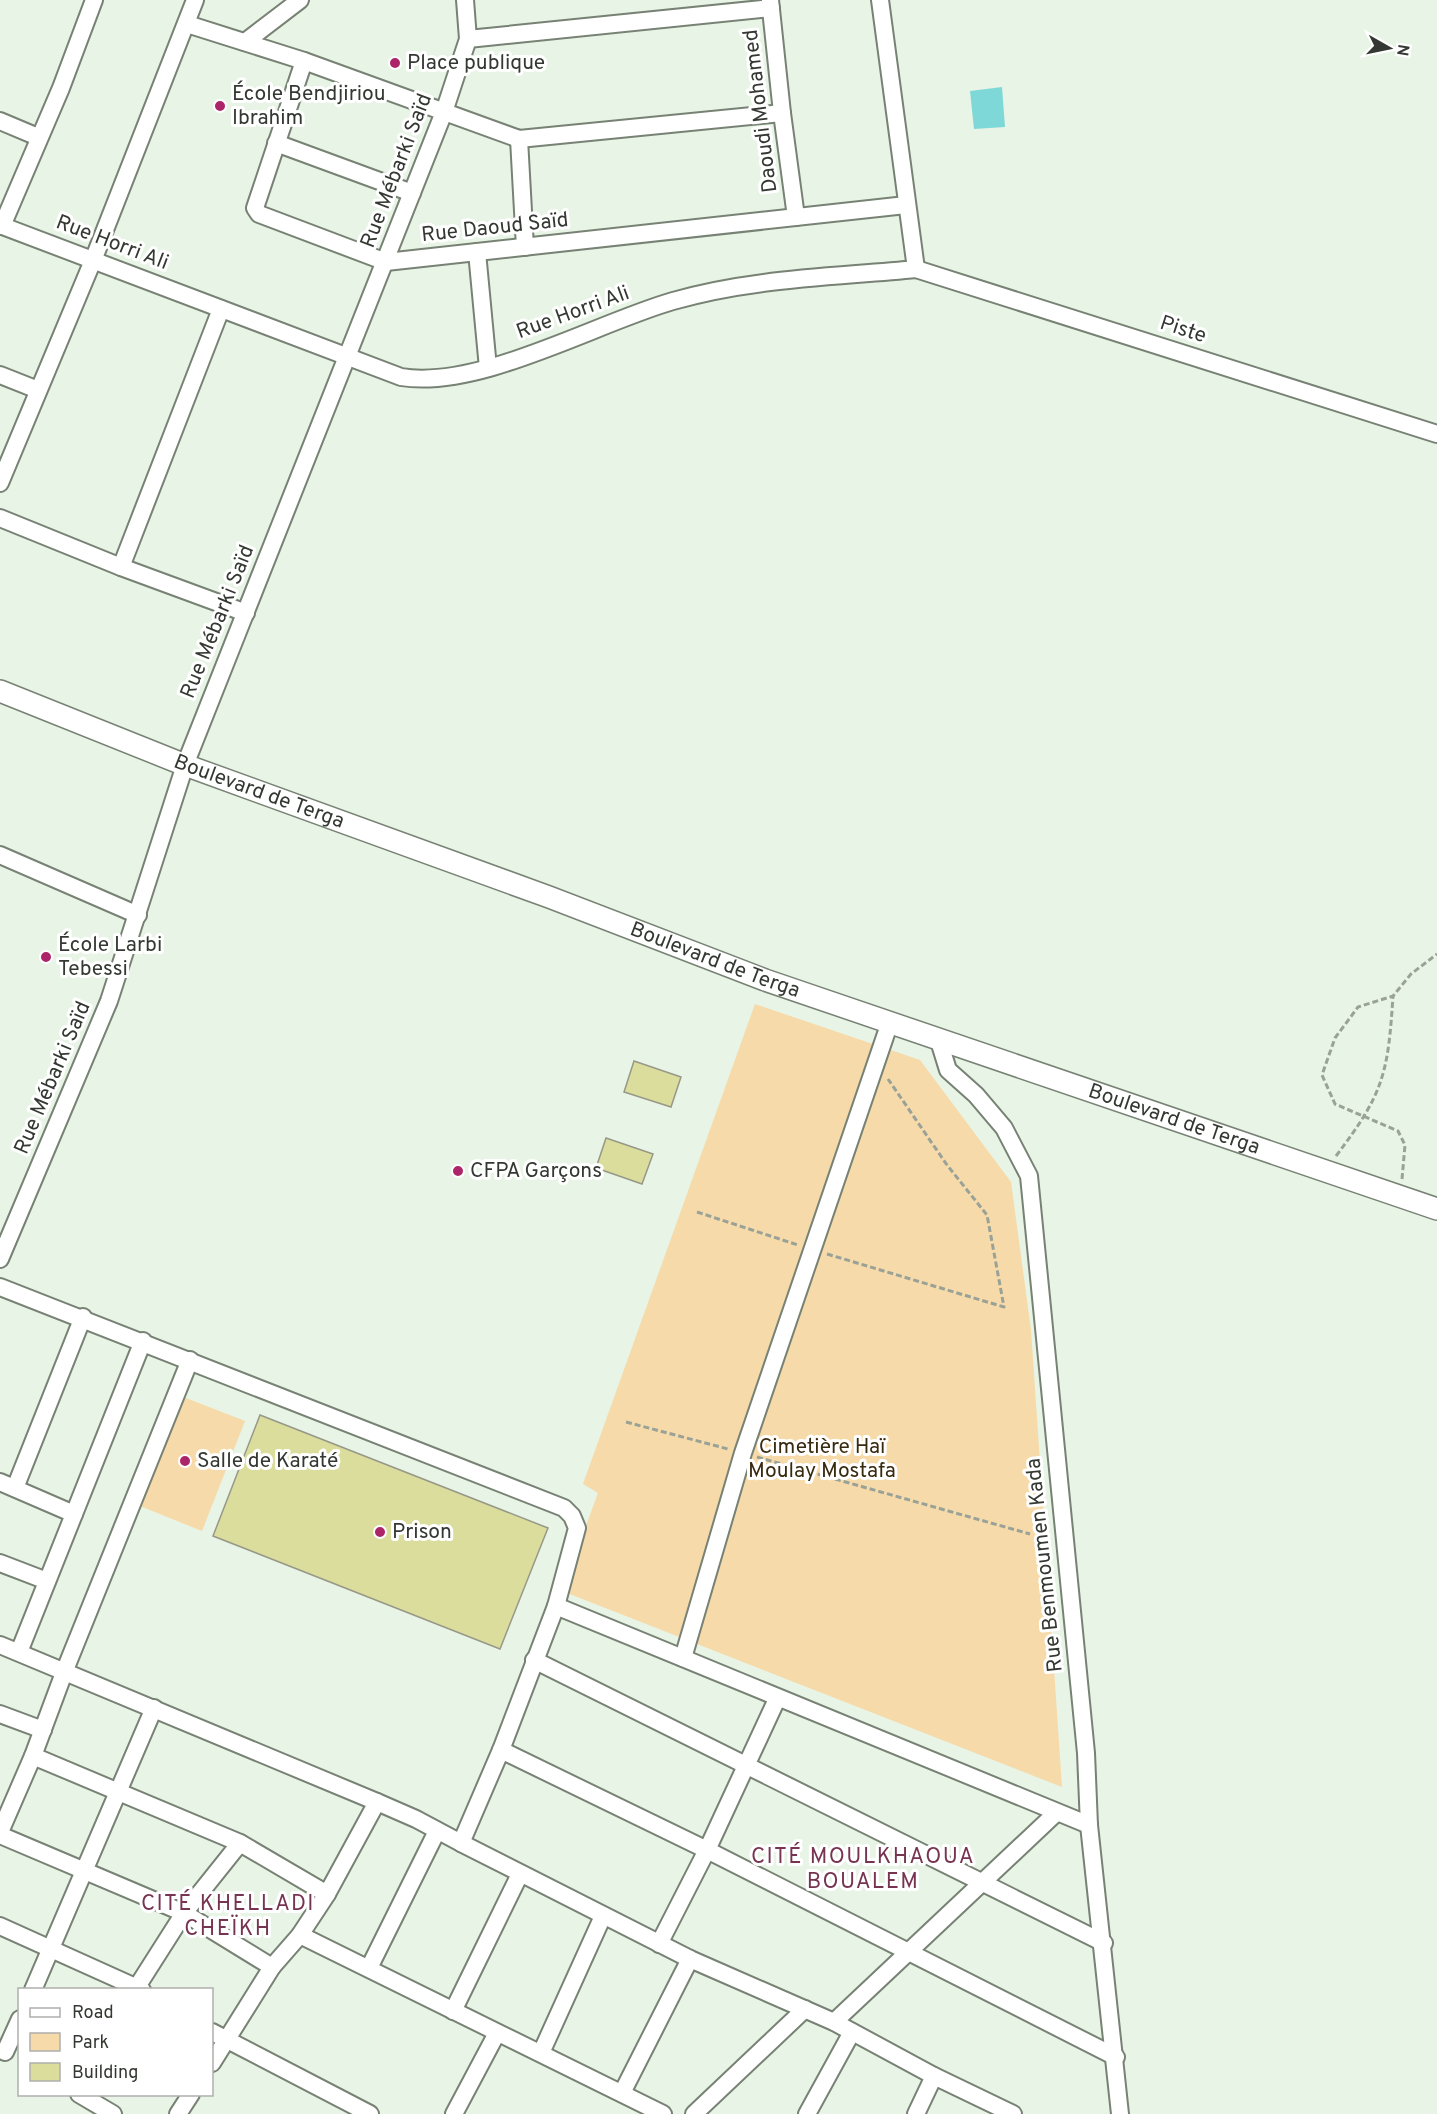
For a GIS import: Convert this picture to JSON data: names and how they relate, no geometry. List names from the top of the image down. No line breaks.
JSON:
{"streets":{"main road":["Boulevard de Terga"],"street":["Daoudi Mohamed","Rue Mébarki Saïd","Rue Daoud Saïd","Rue Horri Ali","Piste","Rue Benmoumen Kada"]},"crossings":[["Daoudi Mohamed","Rue Daoud Saïd"],["Rue Mébarki Saïd","Rue Daoud Saïd"],["Rue Mébarki Saïd","Rue Horri Ali"],["Rue Mébarki Saïd","Boulevard de Terga"],["Rue Horri Ali","Piste"],["Boulevard de Terga","Rue Benmoumen Kada"]],"districts":["CITÉ MOULKHAOUA BOUALEM","CITÉ KHELLADI CHEÏKH"],"parks":["Cimetière Haï Moulay Mostafa"],"places":["Place publique","École Bendjiriou Ibrahim","École Larbi Tebessi","CFPA Garçons","Salle de Karaté","Prison"],"legend":["Road","Park","Building"],"north":"right"}
